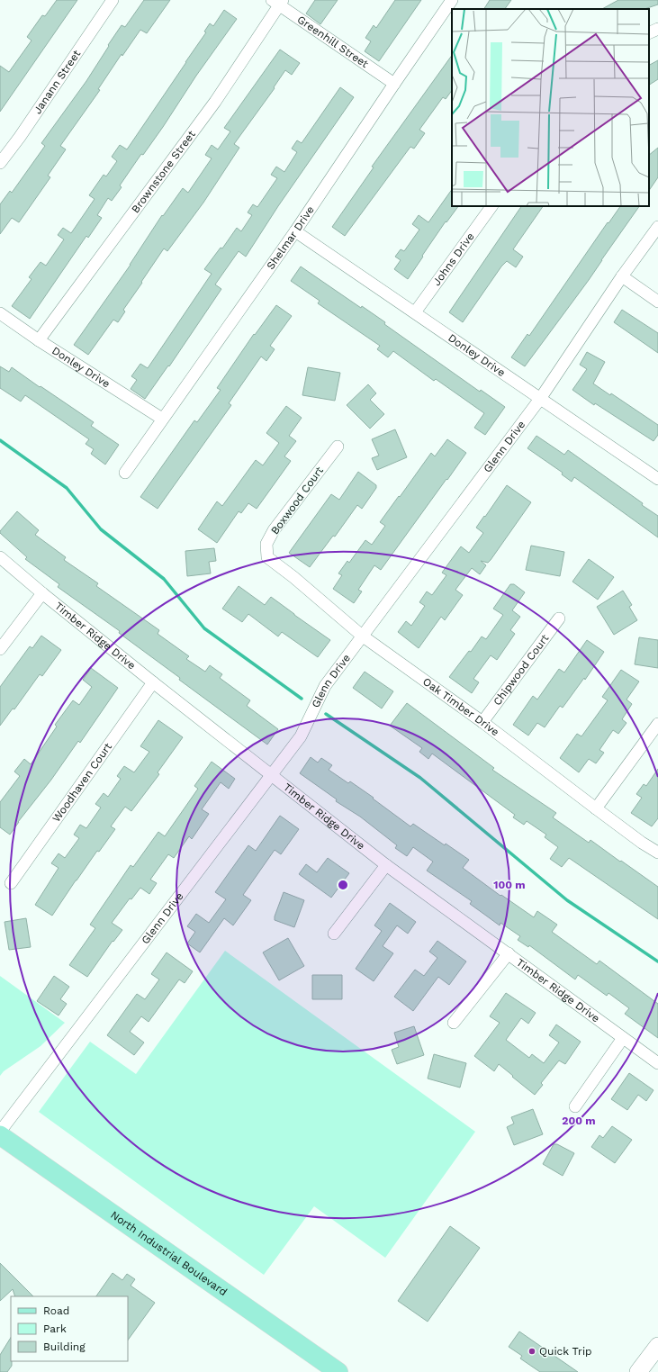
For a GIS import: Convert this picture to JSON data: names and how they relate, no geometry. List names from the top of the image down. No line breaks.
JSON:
{"streets":{"main road":["North Industrial Boulevard"],"street":["Greenhill Street","Janann Street","Brownstone Street","Shelmar Drive","Johns Drive","Donley Drive","Glenn Drive","Boxwood Court","Timber Ridge Drive","Chipwood Court","Oak Timber Drive","Woodhaven Court"]},"crossings":[["Greenhill Street","Brownstone Street"],["Greenhill Street","Shelmar Drive"],["Brownstone Street","Donley Drive"],["Shelmar Drive","Donley Drive"],["Johns Drive","Donley Drive"],["Donley Drive","Glenn Drive"],["Glenn Drive","Timber Ridge Drive"],["Glenn Drive","Oak Timber Drive"],["Boxwood Court","Oak Timber Drive"],["Timber Ridge Drive","Woodhaven Court"],["Chipwood Court","Oak Timber Drive"]],"places":["Quick Trip"],"legend":["Road","Park","Building"],"rings":["100 m","200 m"]}
